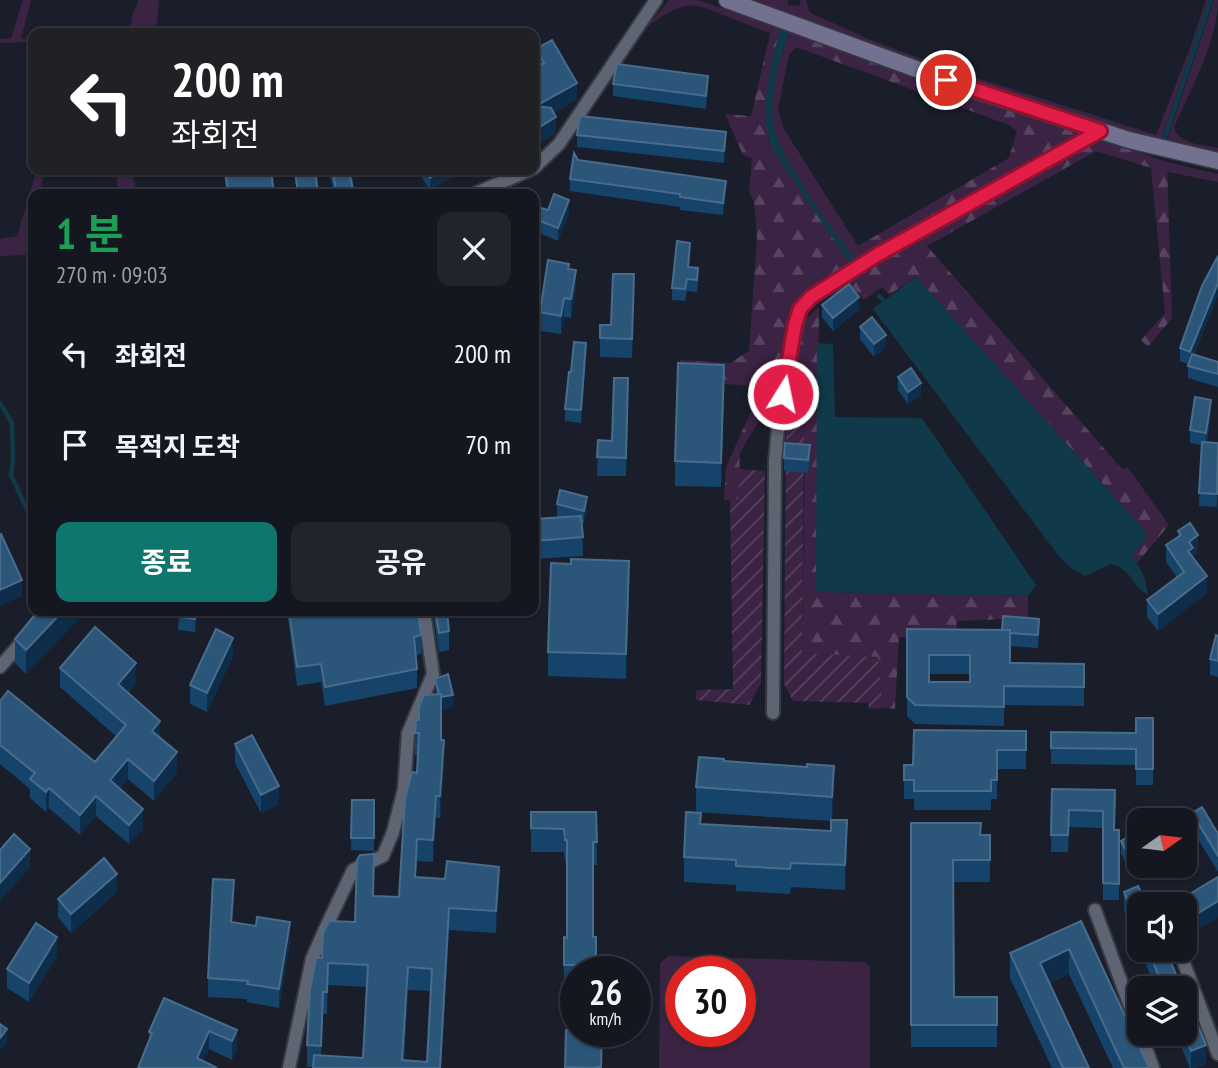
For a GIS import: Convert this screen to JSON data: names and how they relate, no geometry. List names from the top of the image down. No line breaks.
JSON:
{"north":"right","page":{"turn":["200 m","좌회전"],"heading":["1 분","270 m · 09:03"],"list":[{"name":"좌회전","value":"200 m"},{"name":"목적지 도착","value":"70 m"}],"buttons":["종료","공유"],"speed":"26 km/h","limit":"30"}}
